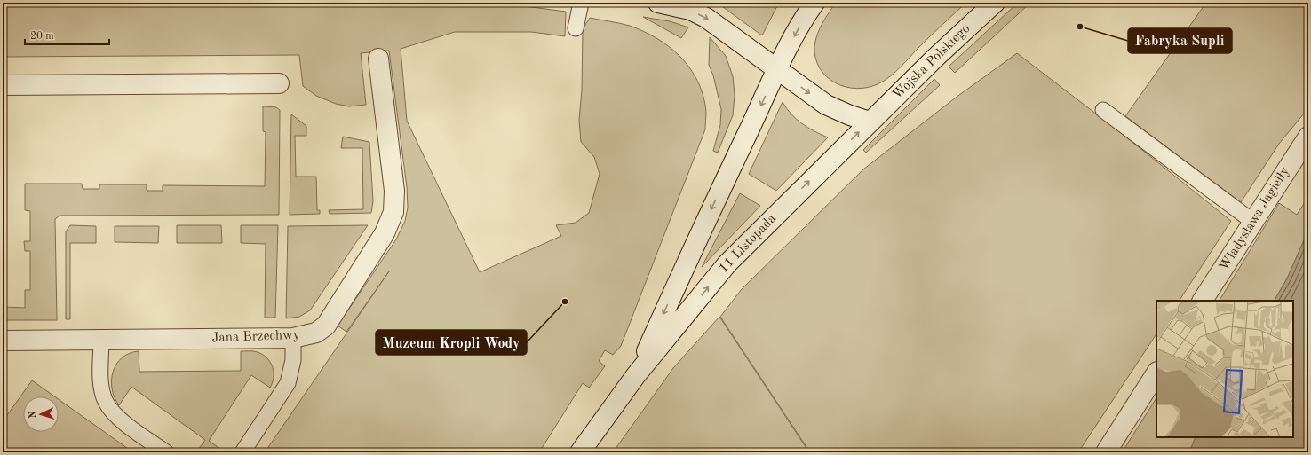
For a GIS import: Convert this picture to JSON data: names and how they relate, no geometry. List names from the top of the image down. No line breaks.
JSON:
{"streets":{"street":["Wojska Polskiego","Władysława Jagiełły","11 Listopada","Jana Brzechwy"]},"crossings":[["Wojska Polskiego","11 Listopada"]],"places":["Fabryka Supli","Muzeum Kropli Wody"],"scale_bar":"20 m","north":"left"}
